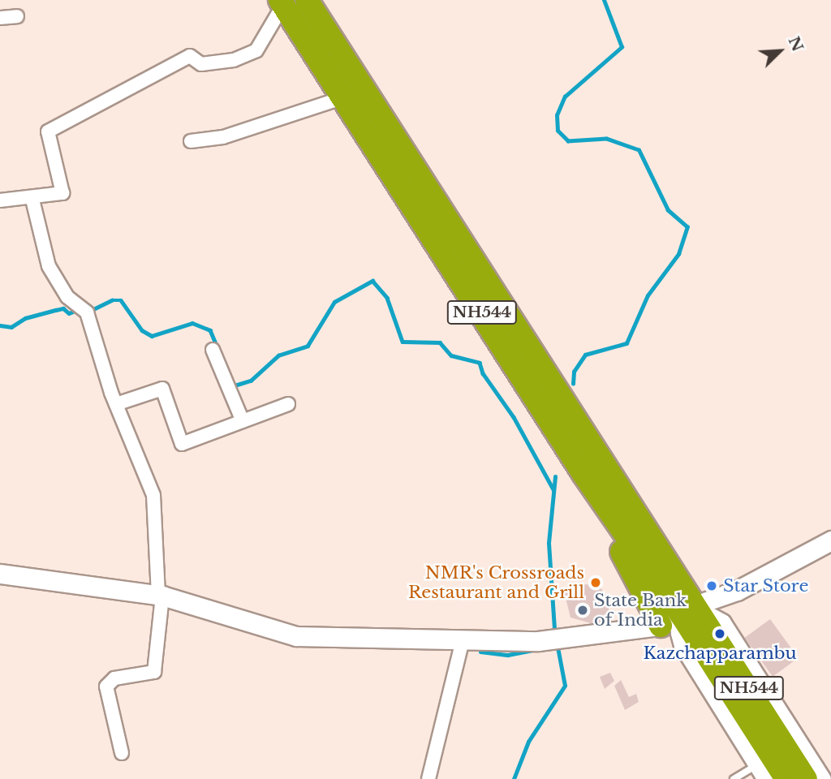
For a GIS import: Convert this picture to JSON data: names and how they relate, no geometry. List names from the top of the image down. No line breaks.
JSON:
{"streets":{"highway":["NH544"]},"places":["NMR's Crossroads Restaurant and Grill","Star Store","State Bank of India","Kazchapparambu"],"north":"top right"}
